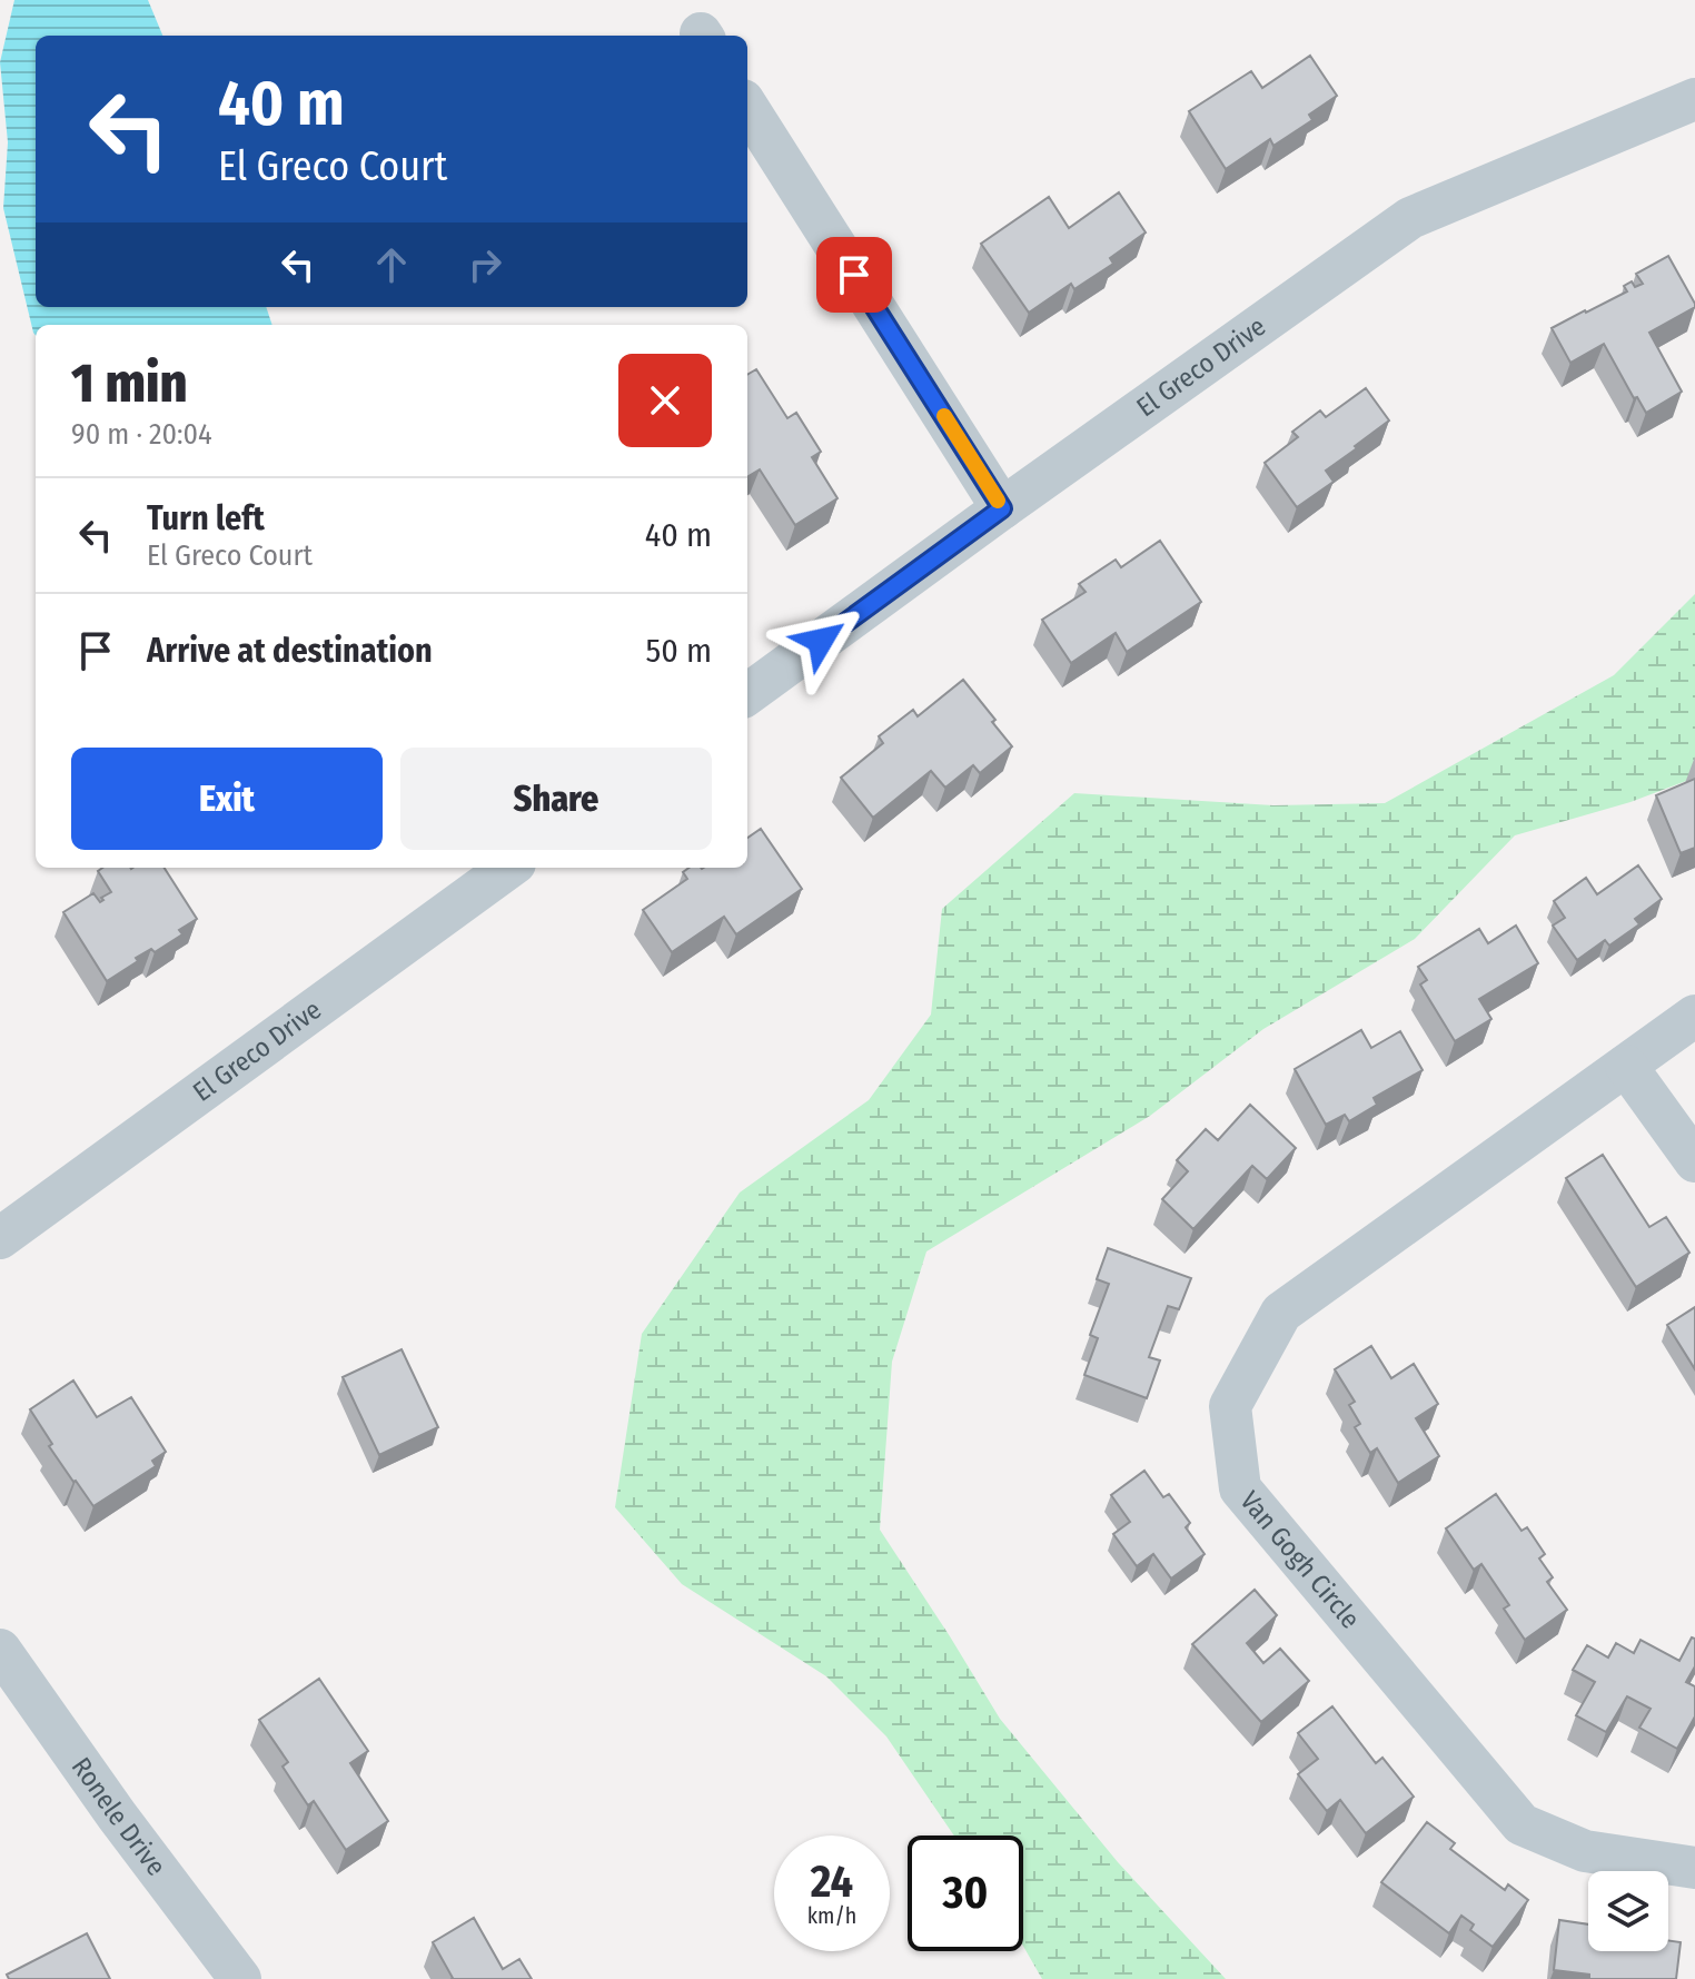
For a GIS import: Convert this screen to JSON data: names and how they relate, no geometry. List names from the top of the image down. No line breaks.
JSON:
{"streets":{"street":["El Greco Drive","Van Gogh Circle","Ronele Drive"]},"page":{"turn":["40 m","El Greco Court"],"heading":["1 min","90 m · 20:04"],"list":[{"name":"Turn left","note":"El Greco Court","value":"40 m"},{"name":"Arrive at destination","value":"50 m"}],"buttons":["Exit","Share"],"speed":"24 km/h","limit":"30"}}
